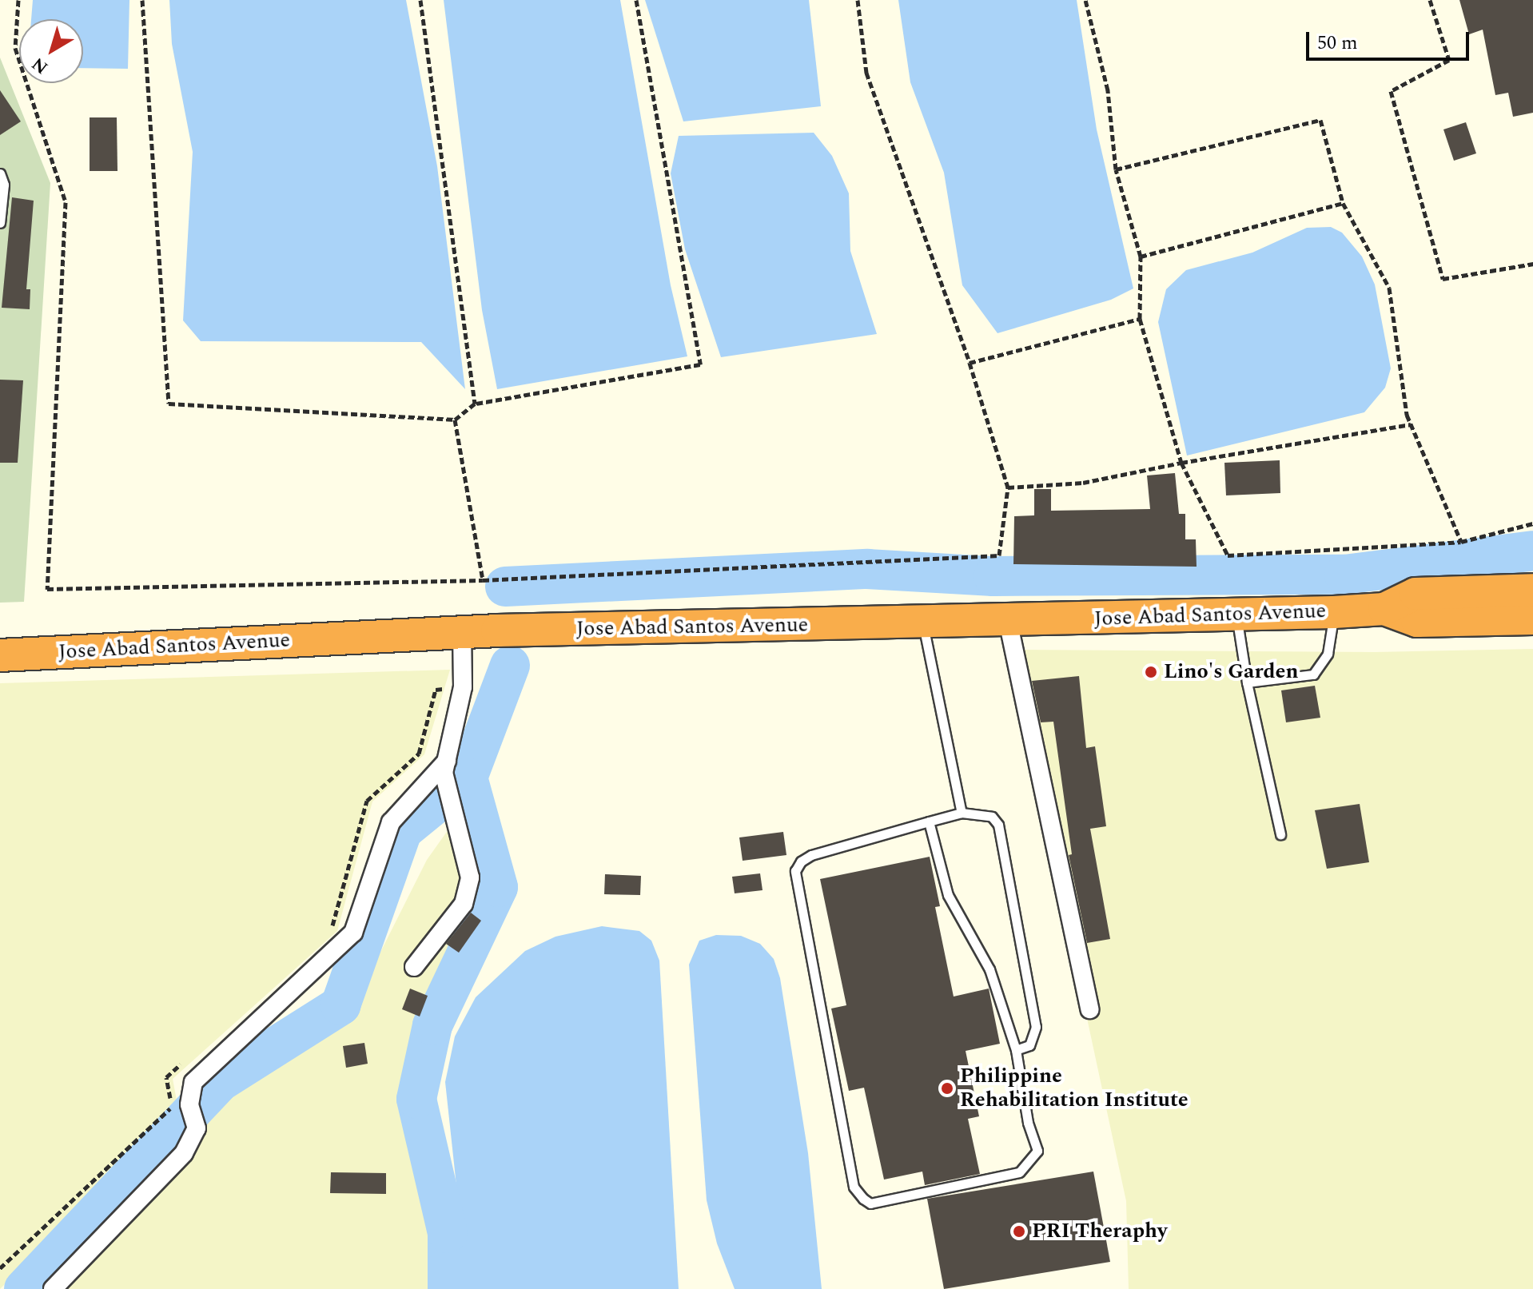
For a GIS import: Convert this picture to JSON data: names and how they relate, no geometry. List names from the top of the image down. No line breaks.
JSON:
{"streets":{"highway":["Jose Abad Santos Avenue"]},"places":["Lino's Garden","Philippine Rehabilitation Institute","PRI Theraphy"],"scale_bar":"50 m","north":"bottom left"}
